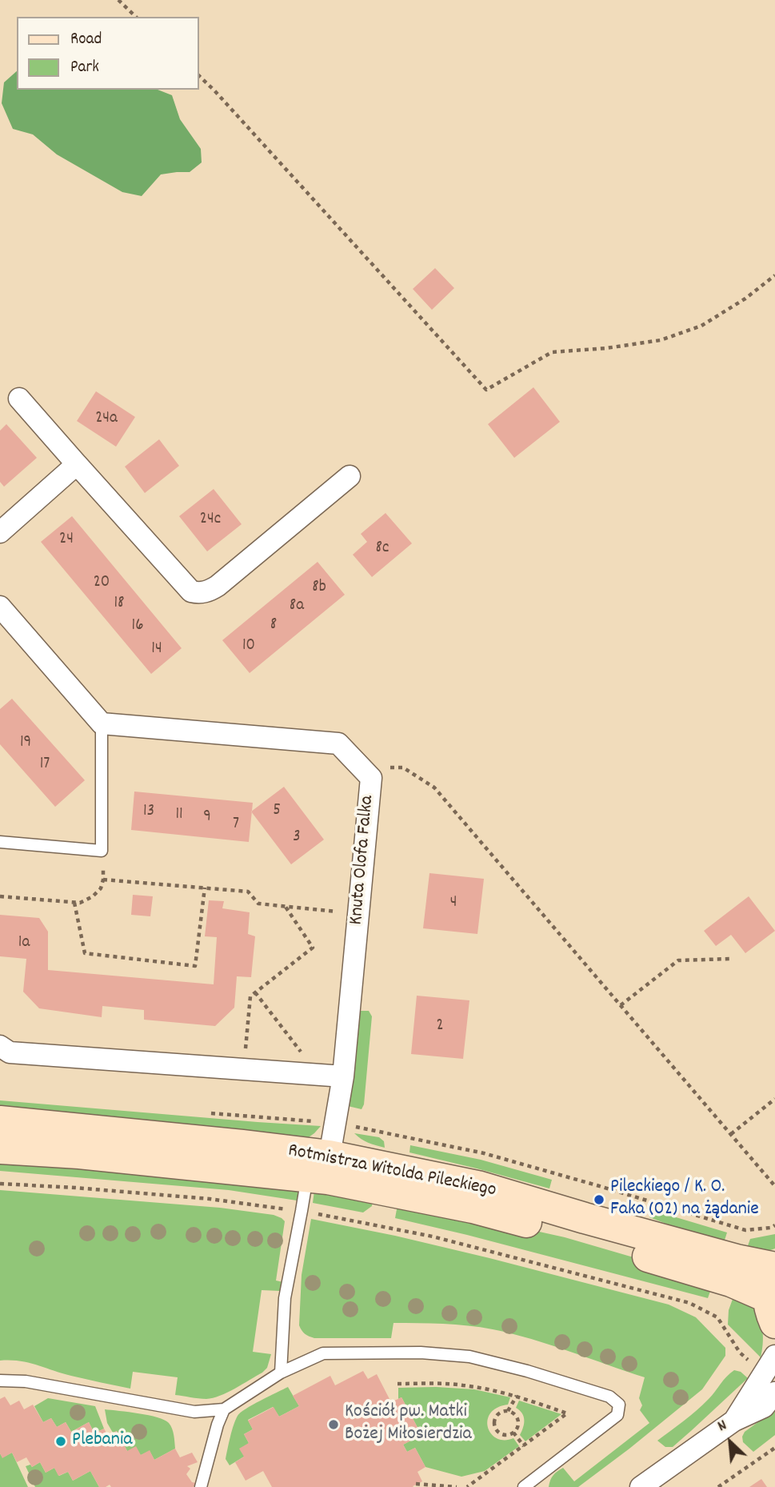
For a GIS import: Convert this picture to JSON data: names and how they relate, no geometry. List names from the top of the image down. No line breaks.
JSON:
{"streets":{"main road":["Rotmistrza Witolda Pileckiego"],"street":["Knuta Olofa Falka"]},"crossings":[["Knuta Olofa Falka","Rotmistrza Witolda Pileckiego"]],"places":["Pileckiego / K. O. Faka (02) na żądanie","Kościół pw. Matki Bożej Miłosierdzia","Plebania"],"house_numbers":["24a","24c","24","8c","20","8b","18","8a","8","16","10","14","19","17","5","13","11","9","7","3","4","1a","2"],"legend":["Road","Park"],"north":"top left"}
